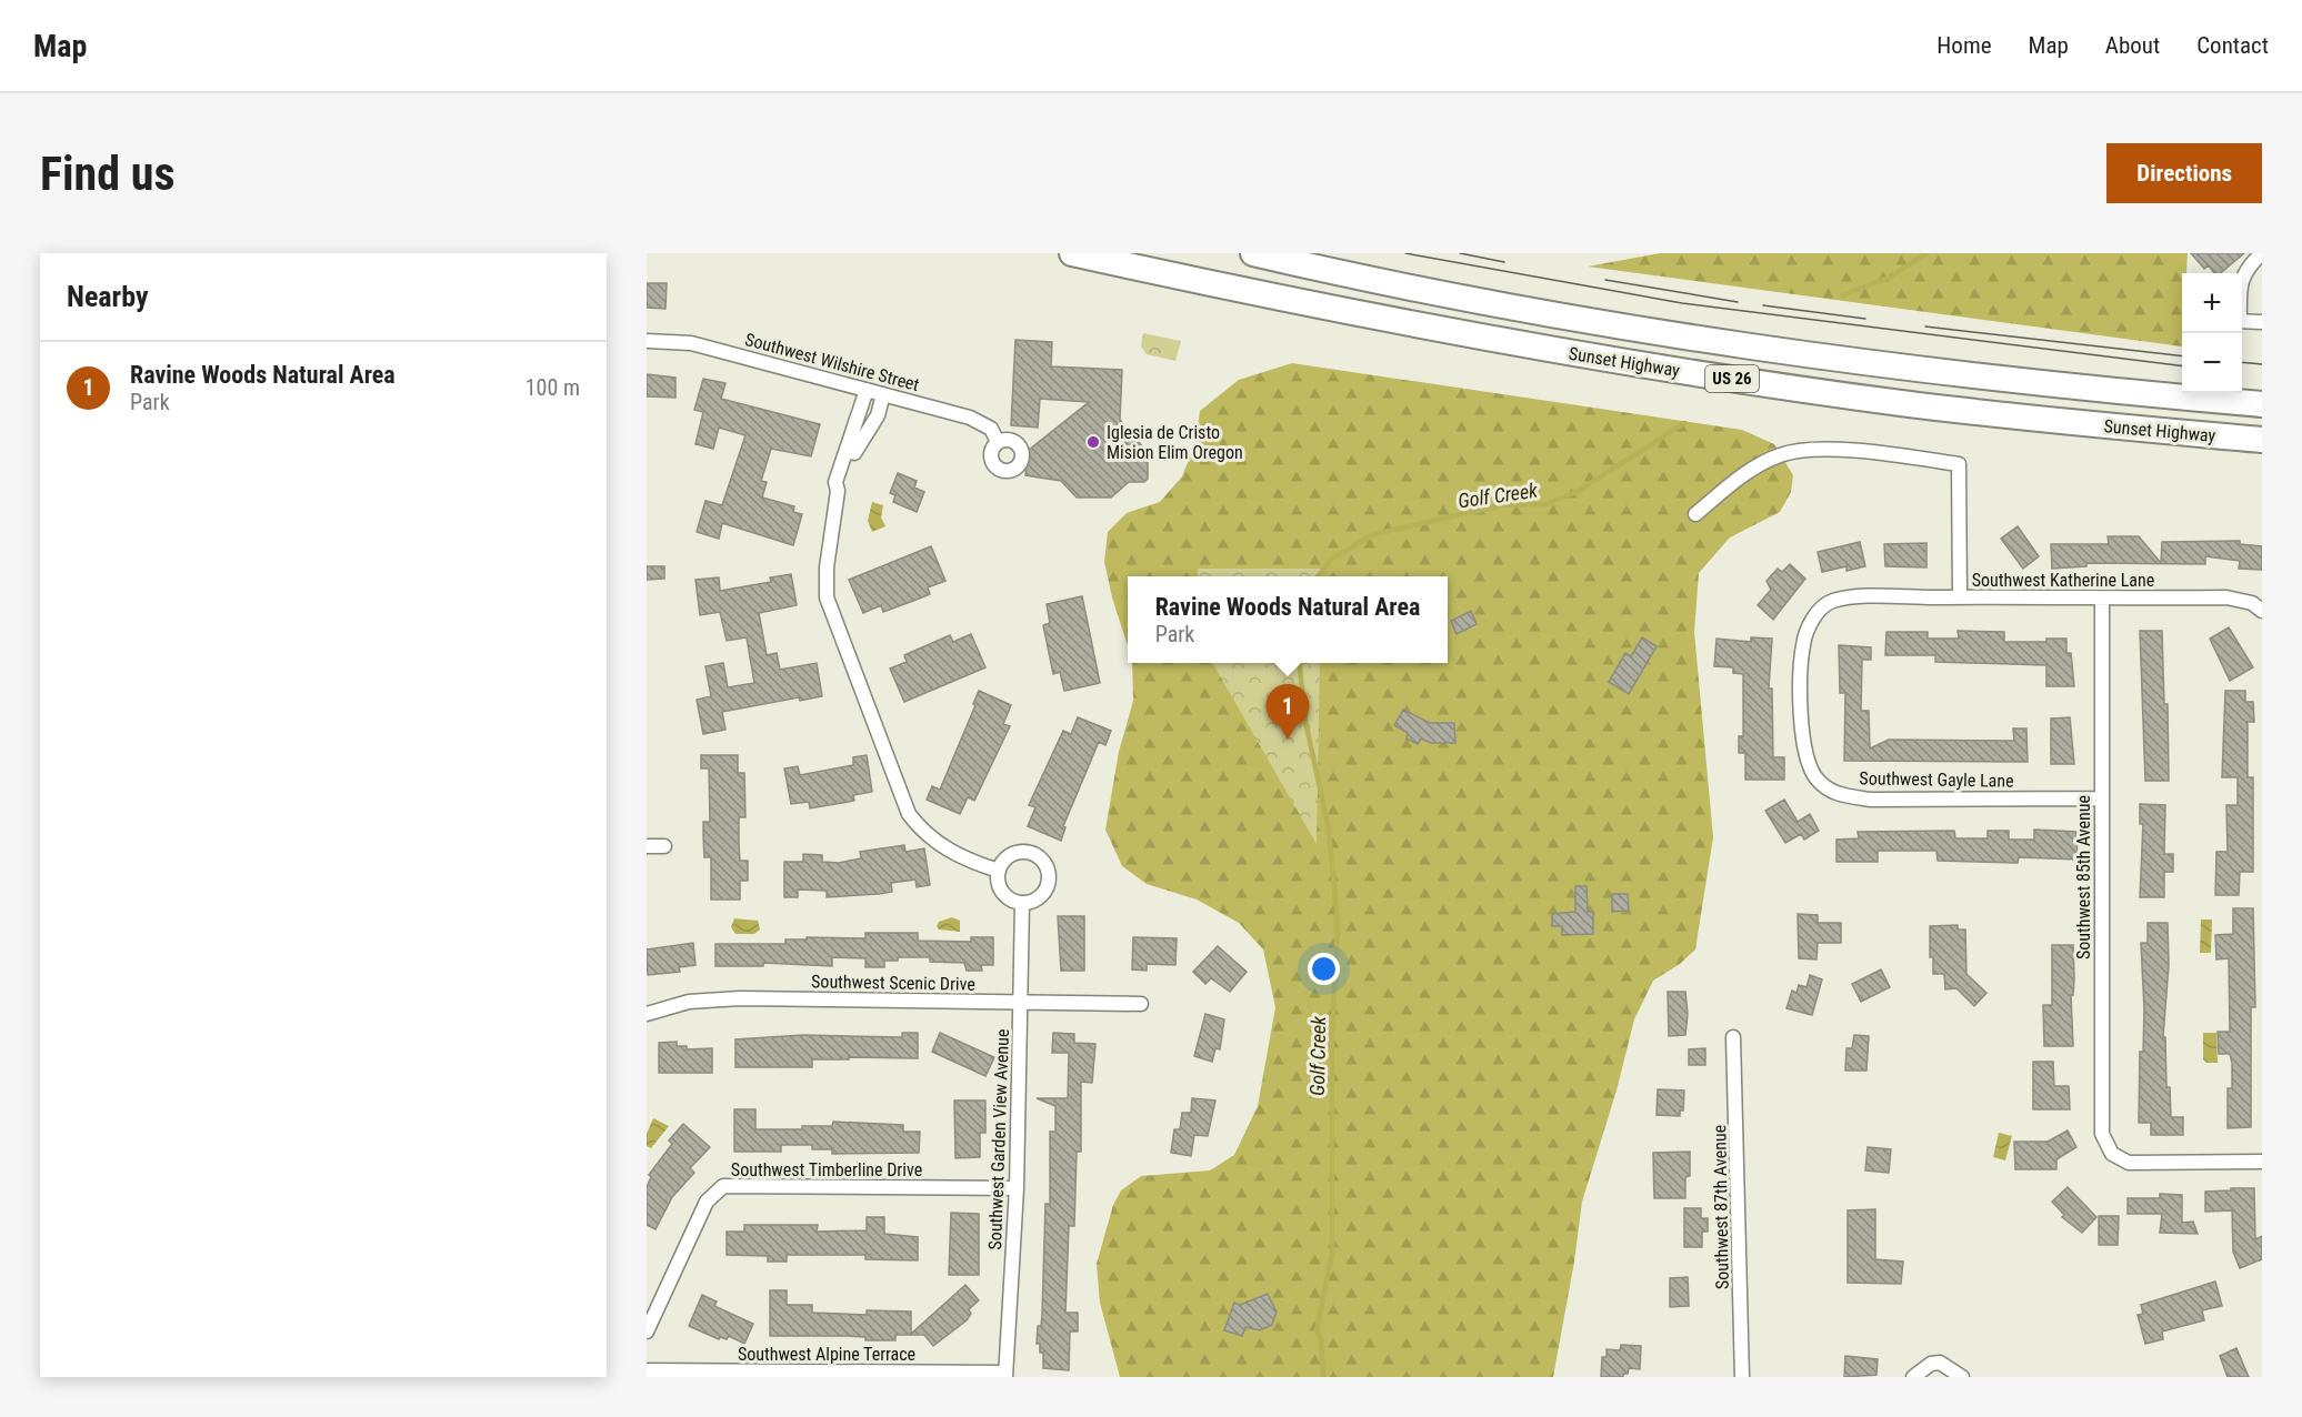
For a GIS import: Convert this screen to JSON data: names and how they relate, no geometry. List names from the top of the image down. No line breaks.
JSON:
{"streets":{"highway":["Sunset Highway","US 26"],"street":["Southwest Wilshire Street","Southwest Katherine Lane","Southwest Gayle Lane","Southwest 85th Avenue","Southwest Scenic Drive","Southwest Garden View Avenue","Southwest Timberline Drive","Southwest 87th Avenue","Southwest Alpine Terrace"]},"crossings":[["Southwest Katherine Lane","Southwest Gayle Lane"],["Southwest Katherine Lane","Southwest 85th Avenue"],["Southwest Gayle Lane","Southwest 85th Avenue"],["Southwest Scenic Drive","Southwest Garden View Avenue"],["Southwest Garden View Avenue","Southwest Timberline Drive"],["Southwest Garden View Avenue","Southwest Alpine Terrace"]],"water":["Golf Creek"],"places":["Iglesia de Cristo Mision Elim Oregon"],"page":{"header":"Map","nav":["Home","Map","About","Contact"],"buttons":"Directions","title":"Find us","heading":"Nearby","map_buttons":["+","−"],"list":[{"mark":"1","name":"Ravine Woods Natural Area","note":"Park","value":"100 m"}],"popup":["Ravine Woods Natural Area","Park"],"pins":"1"}}
